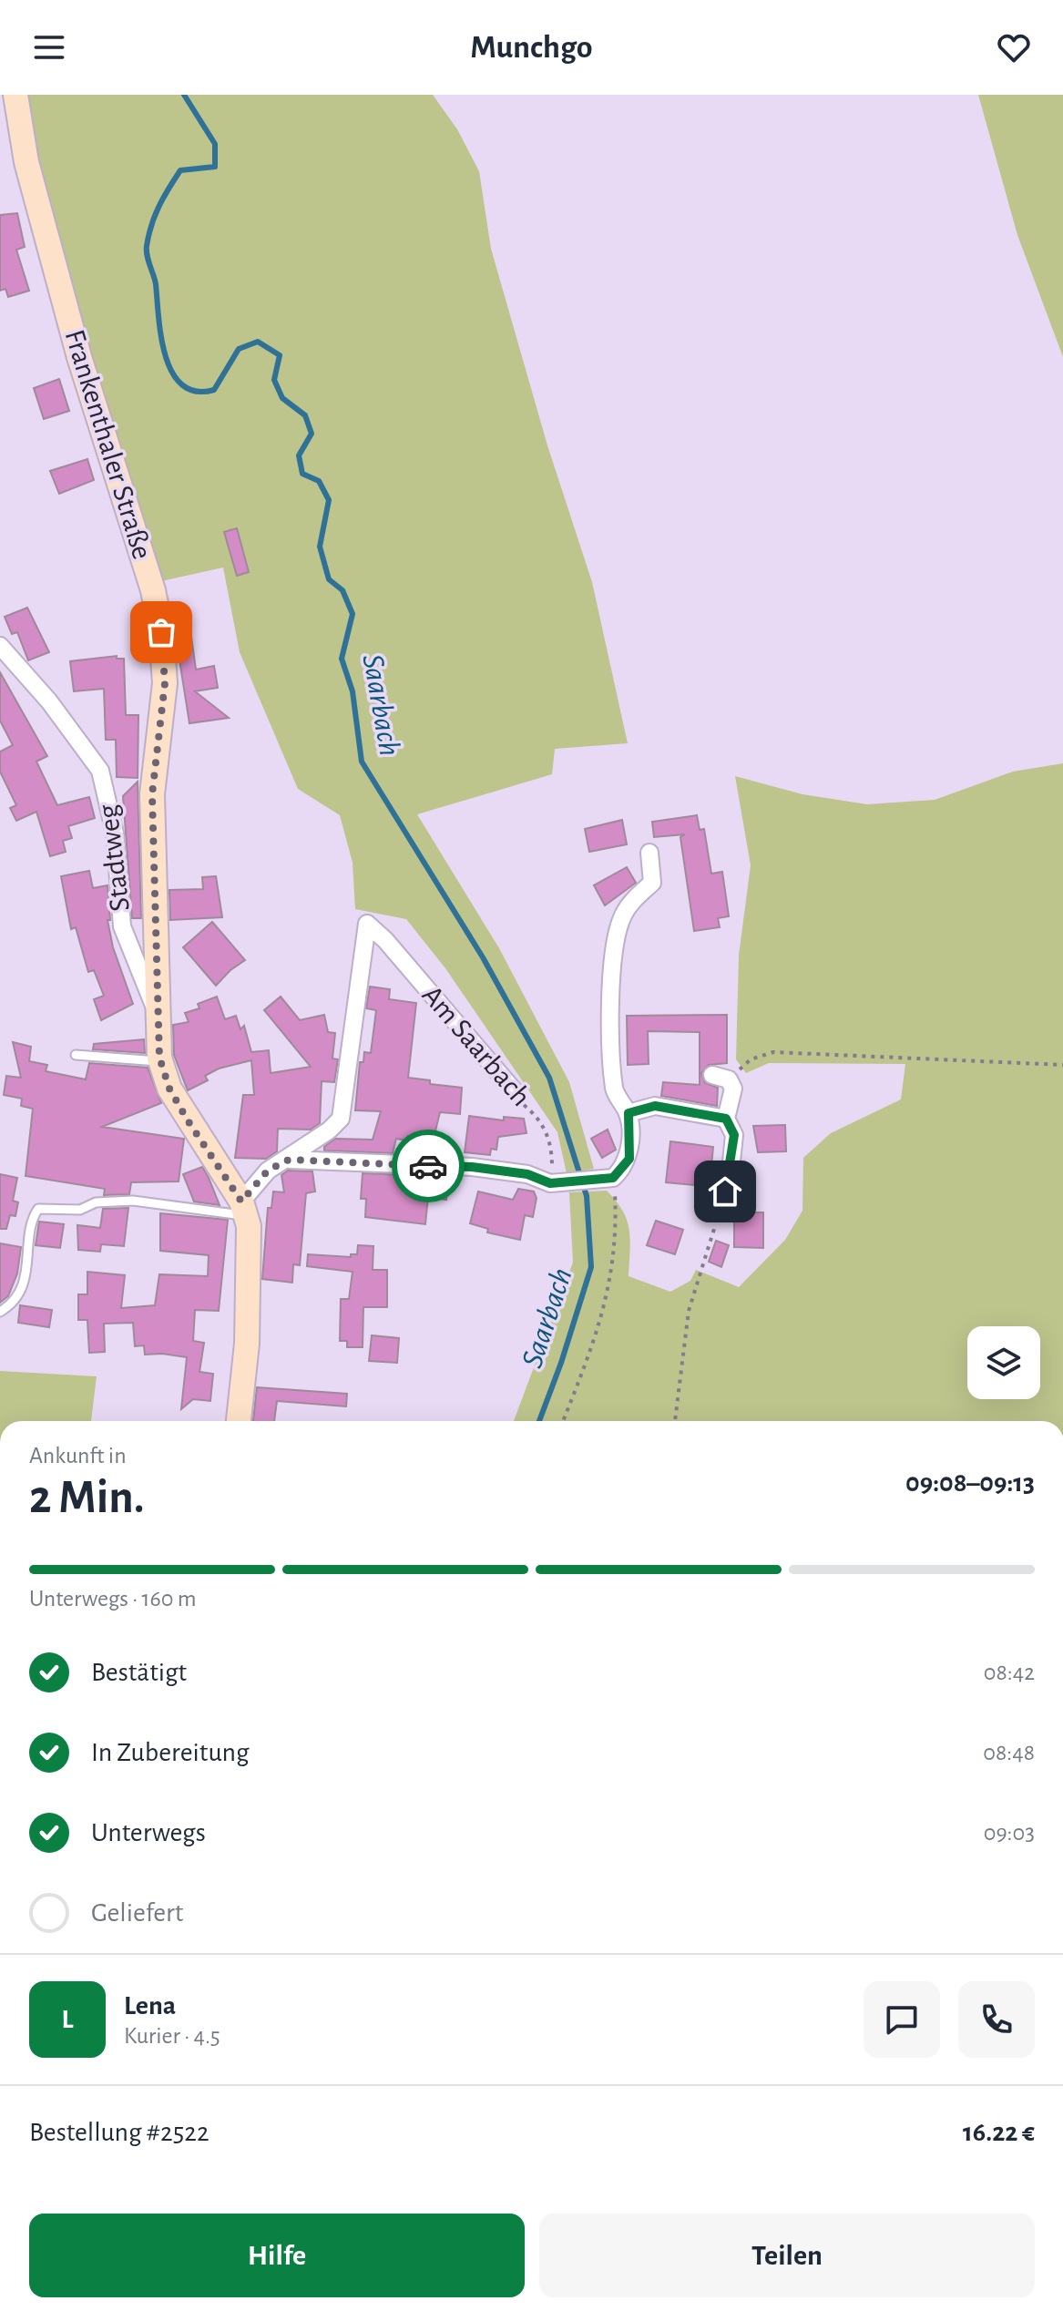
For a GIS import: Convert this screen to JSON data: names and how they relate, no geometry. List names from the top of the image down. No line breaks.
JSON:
{"streets":{"main road":["Frankenthaler Straße"],"street":["Stadtweg","Am Saarbach"]},"crossings":[["Frankenthaler Straße","Stadtweg"]],"water":["Saarbach"],"page":{"header":"Munchgo","heading":["2 Min.","Ankunft in","09:08–09:13"],"panel":["Lena","Kurier · 4.5","Bestellung #2522","16.22 €"],"bar":"Unterwegs · 160 m","list":[["Bestätigt","08:42"],["In Zubereitung","08:48"],["Unterwegs","09:03"],"Geliefert"],"round":"L","buttons":["Hilfe","Teilen"]}}
